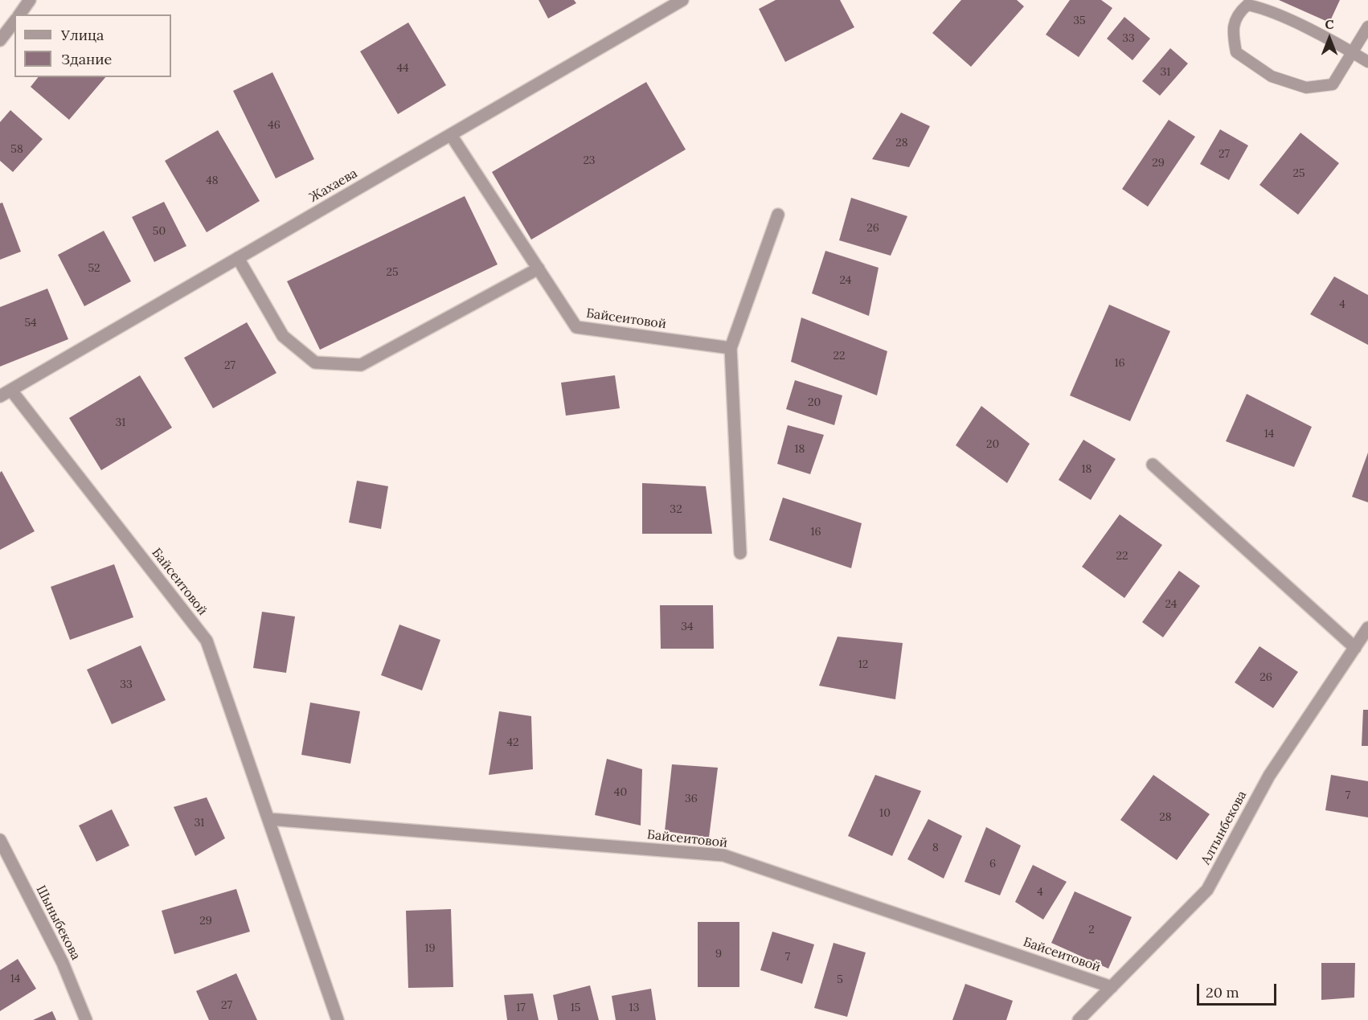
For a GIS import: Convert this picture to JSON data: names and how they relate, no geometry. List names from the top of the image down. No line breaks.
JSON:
{"streets":{"street":["Жахаева","Байсеитовой","Алтынбекова","Шыныбекова"]},"crossings":[["Жахаева","Байсеитовой"],["Байсеитовой","Алтынбекова"]],"house_numbers":["35","33","44","31","46","28","58","27","23","29","25","48","26","50","52","25","24","4","54","22","16","27","20","31","14","20","18","18","32","16","22","24","34","12","26","33","42","40","7","36","10","28","31","8","6","4","29","2","19","9","7","14","5","27","17","15","13"],"legend":["Улица","Здание"],"scale_bar":"20 m","north":"top"}
